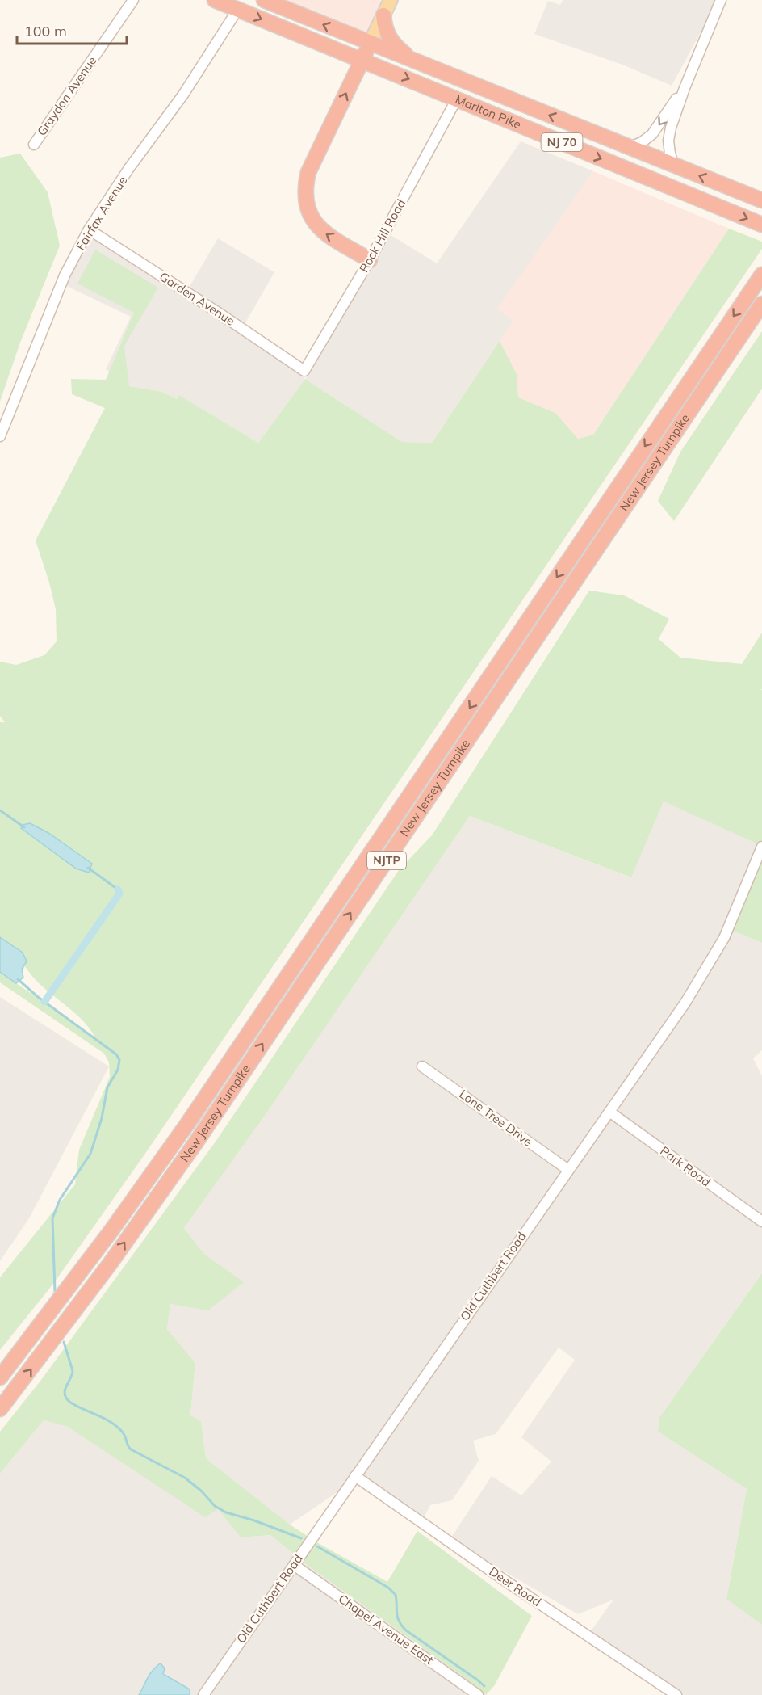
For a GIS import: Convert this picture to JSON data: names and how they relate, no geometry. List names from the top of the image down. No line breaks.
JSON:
{"streets":{"highway":["Marlton Pike","NJ 70","New Jersey Turnpike","NJTP"],"street":["Graydon Avenue","Fairfax Avenue","Rock Hill Road","Garden Avenue","Lone Tree Drive","Park Road","Old Cuthbert Road","Deer Road","Chapel Avenue East"]},"crossings":[["Marlton Pike","Fairfax Avenue"],["Marlton Pike","Rock Hill Road"],["Fairfax Avenue","Garden Avenue"],["Rock Hill Road","Garden Avenue"],["Lone Tree Drive","Old Cuthbert Road"],["Park Road","Old Cuthbert Road"],["Old Cuthbert Road","Deer Road"],["Old Cuthbert Road","Chapel Avenue East"]],"scale_bar":"100 m"}
